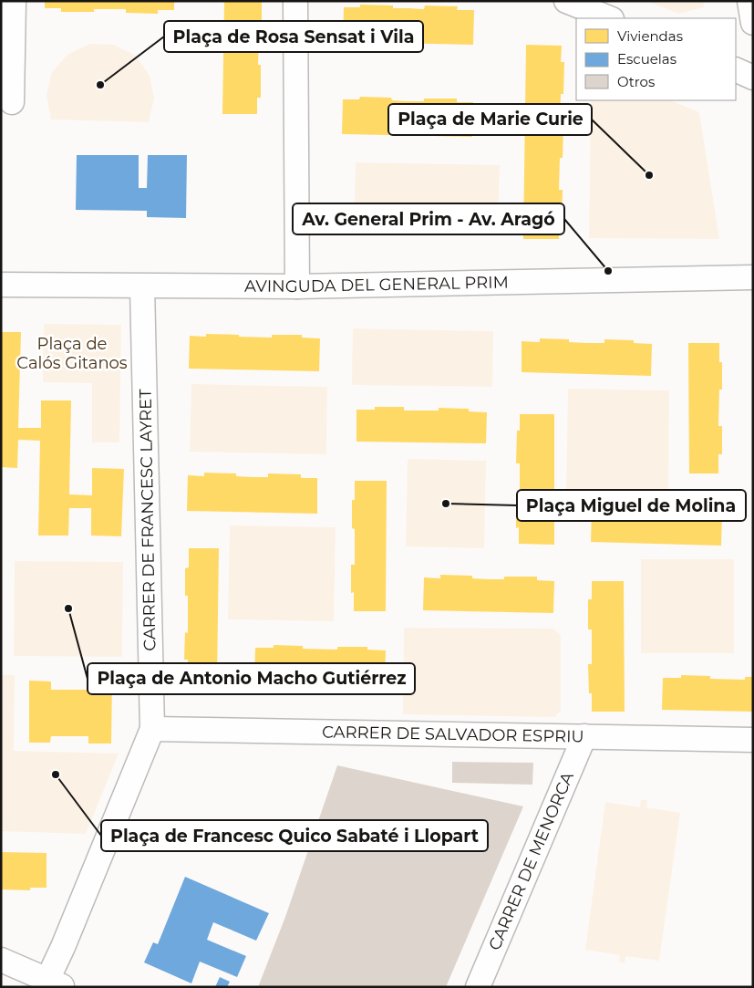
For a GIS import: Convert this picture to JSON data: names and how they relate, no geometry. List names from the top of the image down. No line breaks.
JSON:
{"streets":{"street":["AVINGUDA DEL GENERAL PRIM","CARRER DE FRANCESC LAYRET","CARRER DE SALVADOR ESPRIU","CARRER DE MENORCA"]},"crossings":[["AVINGUDA DEL GENERAL PRIM","CARRER DE FRANCESC LAYRET"],["CARRER DE FRANCESC LAYRET","CARRER DE SALVADOR ESPRIU"],["CARRER DE SALVADOR ESPRIU","CARRER DE MENORCA"]],"parks":["Plaça de Calós Gitanos"],"places":["Plaça de Rosa Sensat i Vila","Plaça de Marie Curie","Av. General Prim - Av. Aragó","Plaça Miguel de Molina","Plaça de Antonio Macho Gutiérrez","Plaça de Francesc Quico Sabaté i Llopart"],"legend":["Viviendas","Escuelas","Otros"]}
